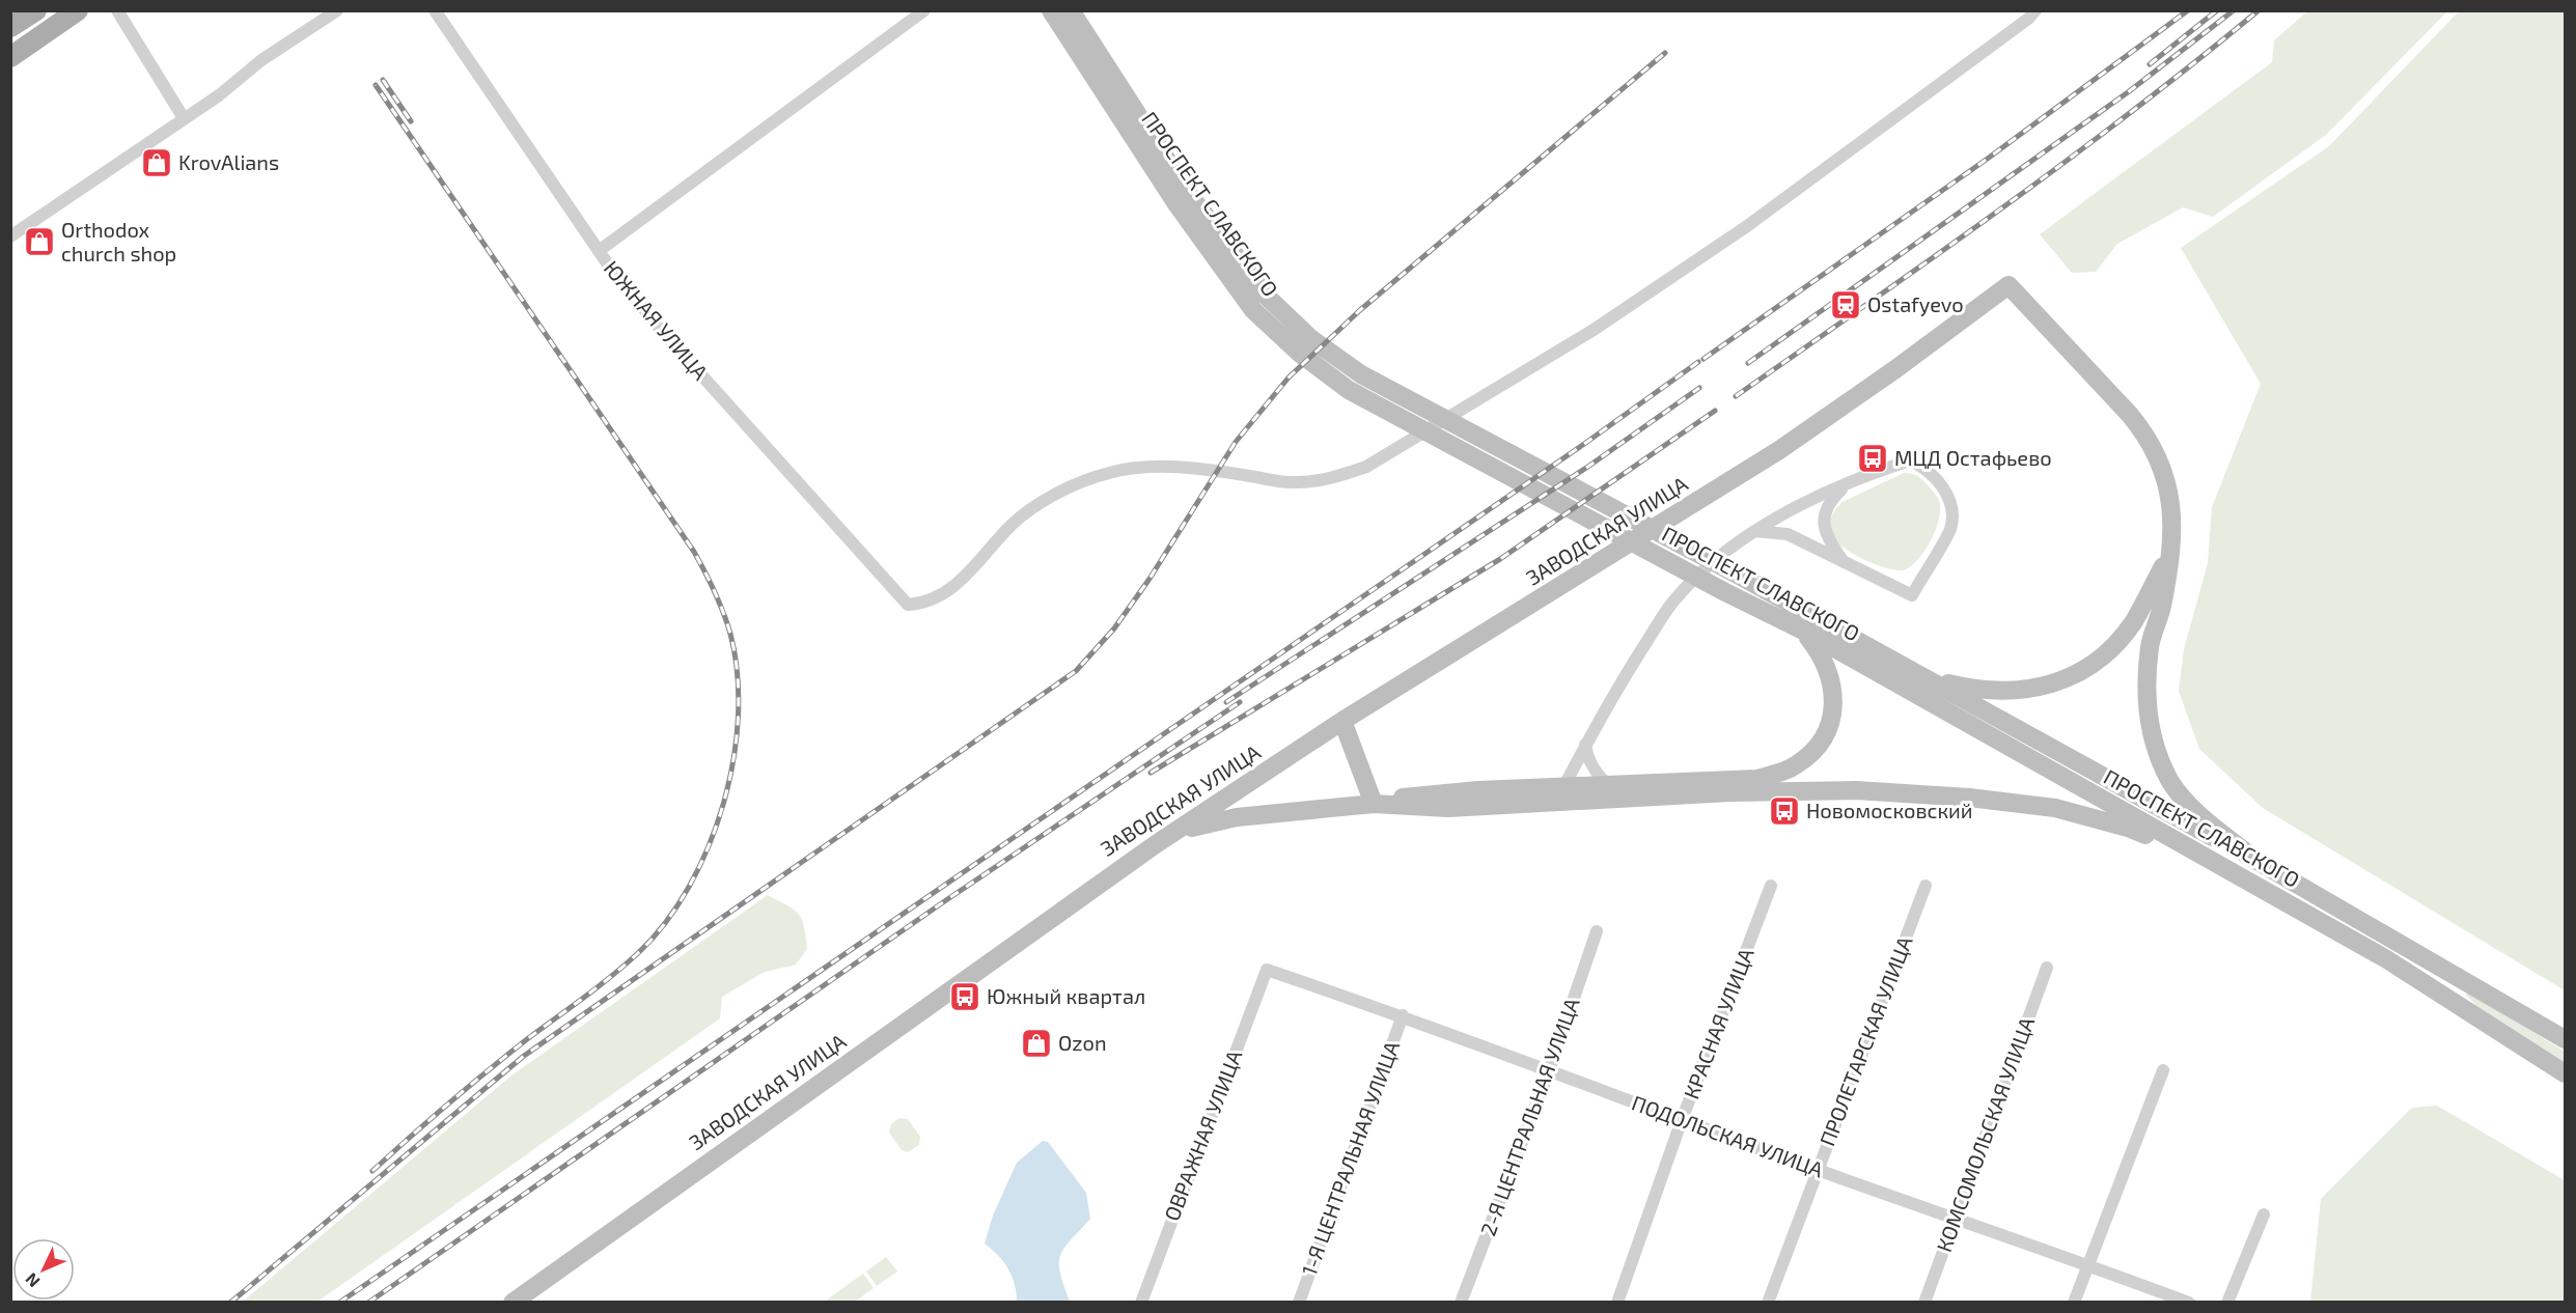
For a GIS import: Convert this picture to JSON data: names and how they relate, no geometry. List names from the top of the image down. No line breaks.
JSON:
{"streets":{"street":["ПРОСПЕКТ СЛАВСКОГО","ЮЖНАЯ УЛИЦА","ЗАВОДСКАЯ УЛИЦА","КРАСНАЯ УЛИЦА","ПРОЛЕТАРСКАЯ УЛИЦА","2-Я ЦЕНТРАЛЬНАЯ УЛИЦА","КОМСОМОЛЬСКАЯ УЛИЦА","ОВРАЖНАЯ УЛИЦА","ПОДОЛЬСКАЯ УЛИЦА","1-Я ЦЕНТРАЛЬНАЯ УЛИЦА"]},"crossings":[["КРАСНАЯ УЛИЦА","ПОДОЛЬСКАЯ УЛИЦА"],["ПРОЛЕТАРСКАЯ УЛИЦА","ПОДОЛЬСКАЯ УЛИЦА"],["2-Я ЦЕНТРАЛЬНАЯ УЛИЦА","ПОДОЛЬСКАЯ УЛИЦА"],["КОМСОМОЛЬСКАЯ УЛИЦА","ПОДОЛЬСКАЯ УЛИЦА"],["ОВРАЖНАЯ УЛИЦА","ПОДОЛЬСКАЯ УЛИЦА"],["ПОДОЛЬСКАЯ УЛИЦА","1-Я ЦЕНТРАЛЬНАЯ УЛИЦА"]],"places":{"shop":["KrovAlians","Orthodox church shop","Ozon"],"station":["Ostafyevo"],"bus stop":["МЦД Остафьево","Новомосковский","Южный квартал"]},"north":"bottom left"}
